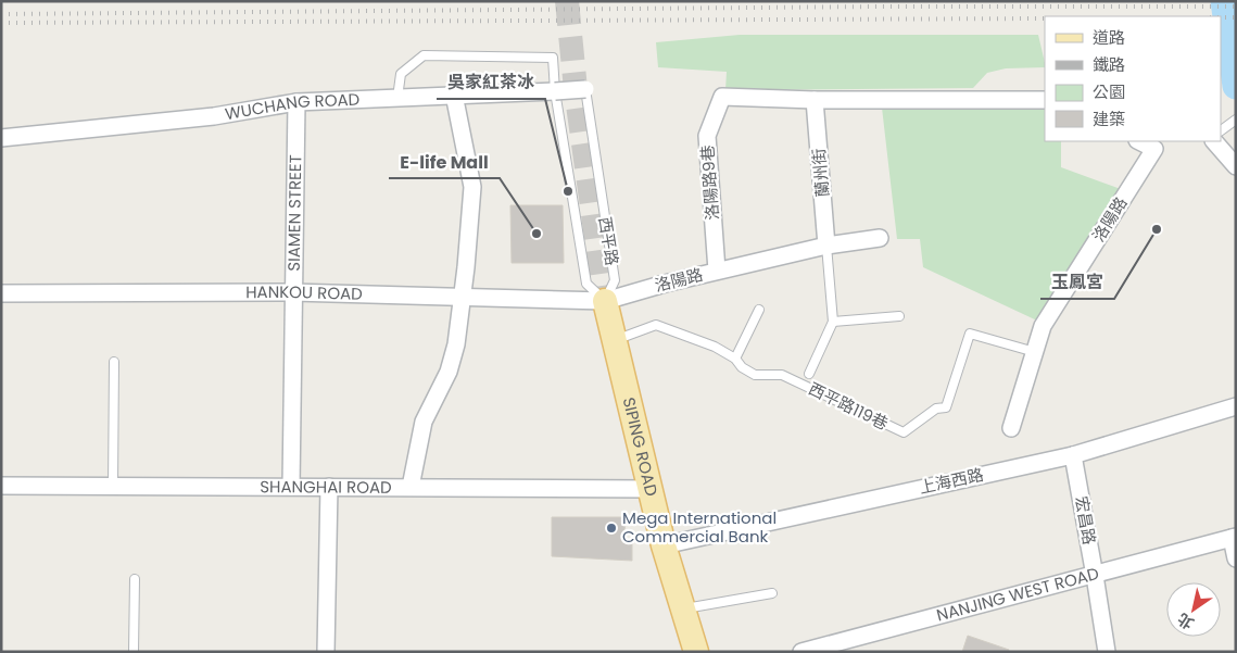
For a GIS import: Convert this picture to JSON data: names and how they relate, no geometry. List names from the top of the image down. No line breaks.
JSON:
{"streets":{"main road":["SIPING ROAD"],"street":["WUCHANG ROAD","蘭州街","洛陽路9巷","SIAMEN STREET","洛陽路","HANKOU ROAD","上海西路","SHANGHAI ROAD","宏昌路","NANJING WEST ROAD"],"lane":["西平路","西平路119巷"]},"crossings":[["WUCHANG ROAD","SIAMEN STREET"],["WUCHANG ROAD","西平路"],["蘭州街","洛陽路9巷"],["蘭州街","洛陽路"],["洛陽路9巷","洛陽路"],["SIAMEN STREET","HANKOU ROAD"],["SIAMEN STREET","SHANGHAI ROAD"],["洛陽路","西平路"],["洛陽路","HANKOU ROAD"],["洛陽路","西平路119巷"],["洛陽路","SIPING ROAD"],["西平路","HANKOU ROAD"],["西平路","SIPING ROAD"],["HANKOU ROAD","SIPING ROAD"],["西平路119巷","SIPING ROAD"],["SIPING ROAD","上海西路"],["SIPING ROAD","SHANGHAI ROAD"],["上海西路","宏昌路"],["宏昌路","NANJING WEST ROAD"]],"places":["吳家紅茶冰","玉鳳宮","E-life Mall","Mega International Commercial Bank"],"legend":["道路","鐵路","公園","建築"],"north":"bottom left"}
